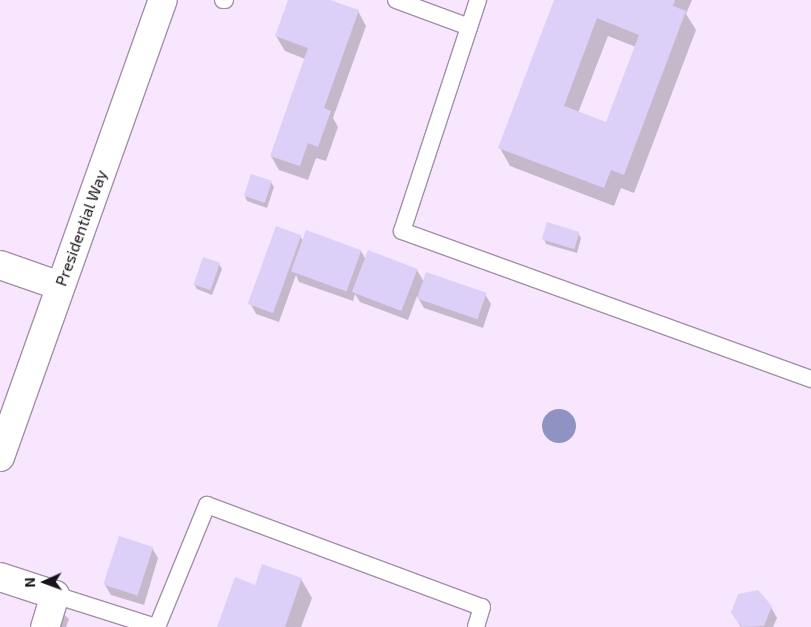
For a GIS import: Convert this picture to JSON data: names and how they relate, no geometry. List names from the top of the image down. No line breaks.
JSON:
{"streets":{"main road":["Presidential Way"]},"north":"left"}
